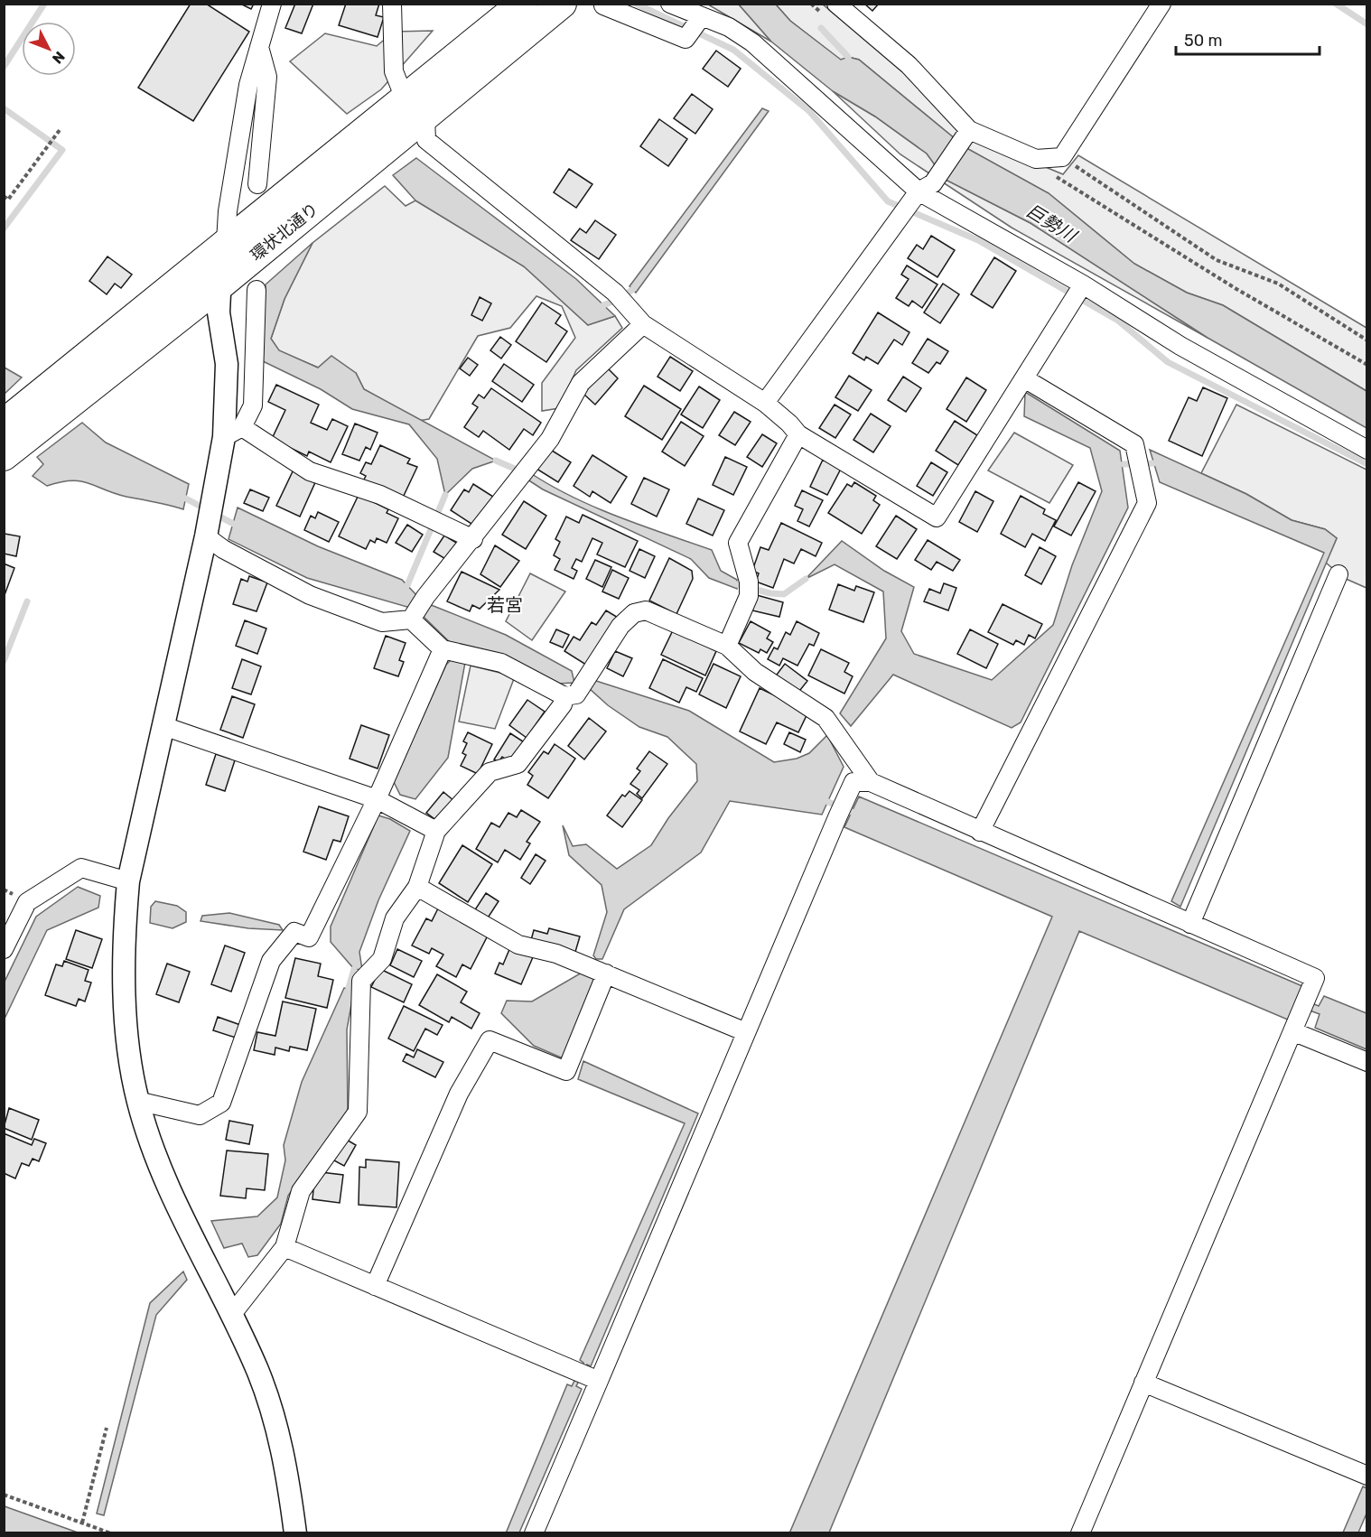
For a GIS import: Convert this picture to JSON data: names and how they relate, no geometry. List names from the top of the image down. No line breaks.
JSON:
{"streets":{"highway":["環状北通り"]},"districts":["若宮"],"water":["巨勢川"],"scale_bar":"50 m","north":"bottom right"}
